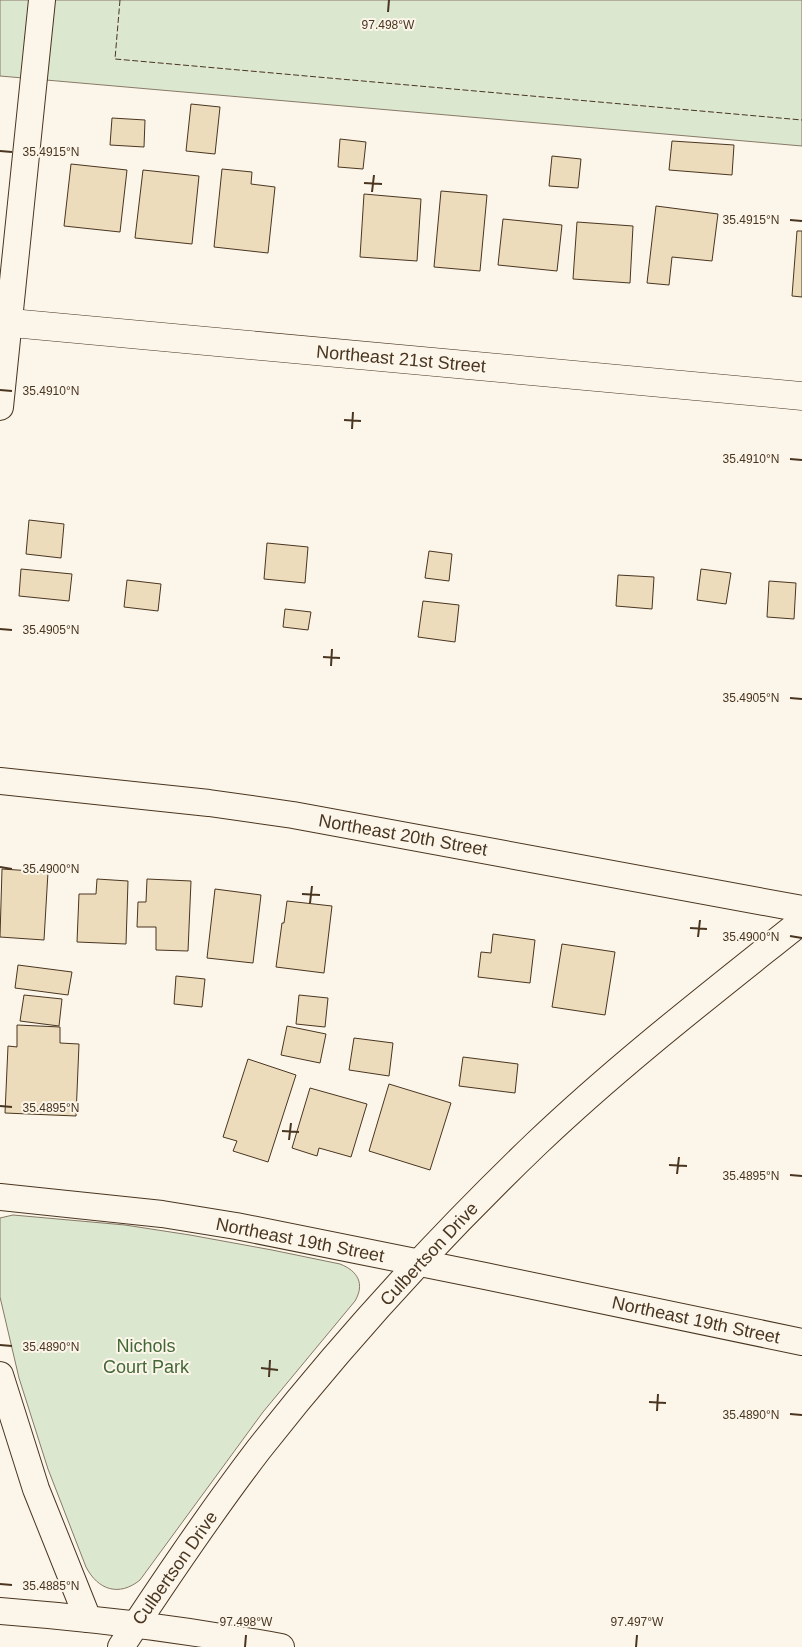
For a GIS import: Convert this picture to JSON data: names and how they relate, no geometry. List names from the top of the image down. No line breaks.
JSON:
{"streets":{"street":["Northeast 21st Street","Northeast 20th Street","Northeast 19th Street","Culbertson Drive"]},"crossings":[["Northeast 19th Street","Culbertson Drive"]],"parks":["Nichols Court Park"],"coordinates":["97.498°W","35.4915°N","35.4910°N","35.4905°N","35.4900°N","35.4895°N","35.4890°N","35.4885°N","97.497°W"]}
